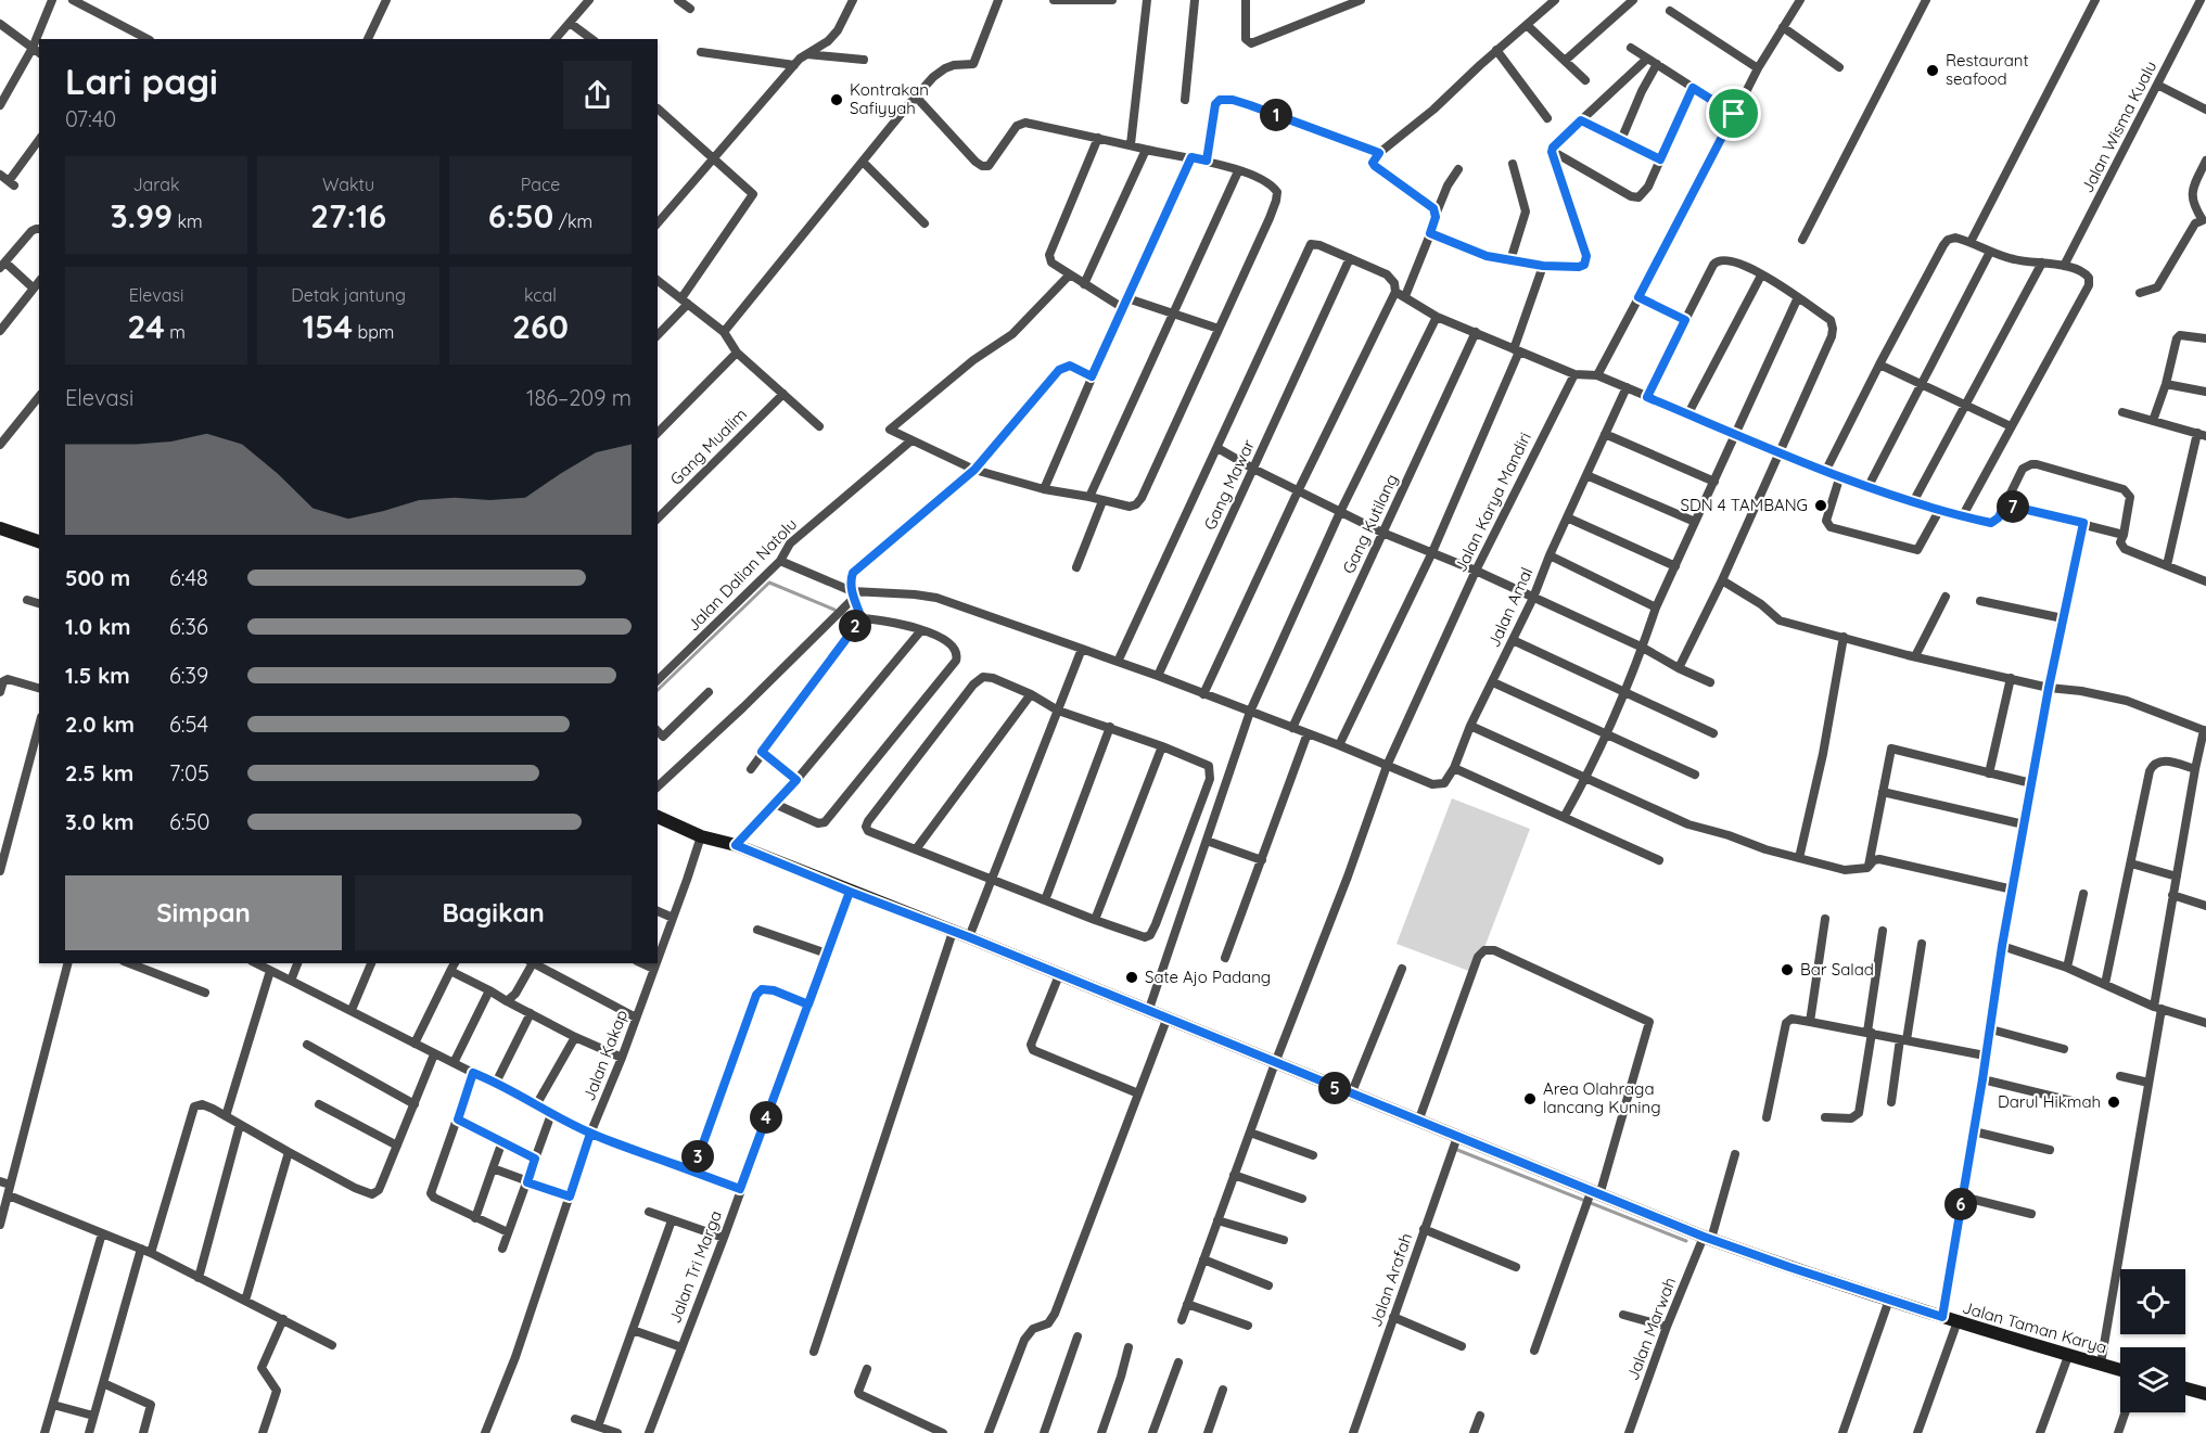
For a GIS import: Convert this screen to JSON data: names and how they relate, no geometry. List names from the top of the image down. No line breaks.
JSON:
{"streets":{"street":["Jalan Wisma Kualu","Gang Mualim","Gang Mawar","Jalan Karya Mandiri","Gang Kutilang","Jalan Dalian Natolu","Jalan Amal","Jalan Kakap","Jalan Tri Marga","Jalan Arafah","Jalan Taman Karya","Jalan Marwah"]},"crossings":[["Jalan Karya Mandiri","Jalan Taman Karya"],["Jalan Kakap","Jalan Taman Karya"],["Jalan Tri Marga","Jalan Taman Karya"],["Jalan Arafah","Jalan Taman Karya"],["Jalan Taman Karya","Jalan Marwah"]],"places":["Restaurant seafood","Kontrakan Safiyyah","SDN 4 TAMBANG","Bar Salad","Sate Ajo Padang","Area Olahraga lancang Kuning","Darul Hikmah"],"page":{"heading":["Lari pagi","07:40"],"pins":["1","7","2","5","4","3","6"],"stats":[["Jarak","3.99 km"],["Waktu","27:16"],["Pace","6:50 /km"],["Elevasi","24 m"],["Detak jantung","154 bpm"],["kcal","260"]],"chart":["Elevasi","186–209 m"],"list":[{"name":"500 m","note":"6:48"},{"name":"1.0 km","note":"6:36"},{"name":"1.5 km","note":"6:39"},{"name":"2.0 km","note":"6:54"},{"name":"2.5 km","note":"7:05"},{"name":"3.0 km","note":"6:50"}],"buttons":["Simpan","Bagikan"]}}
